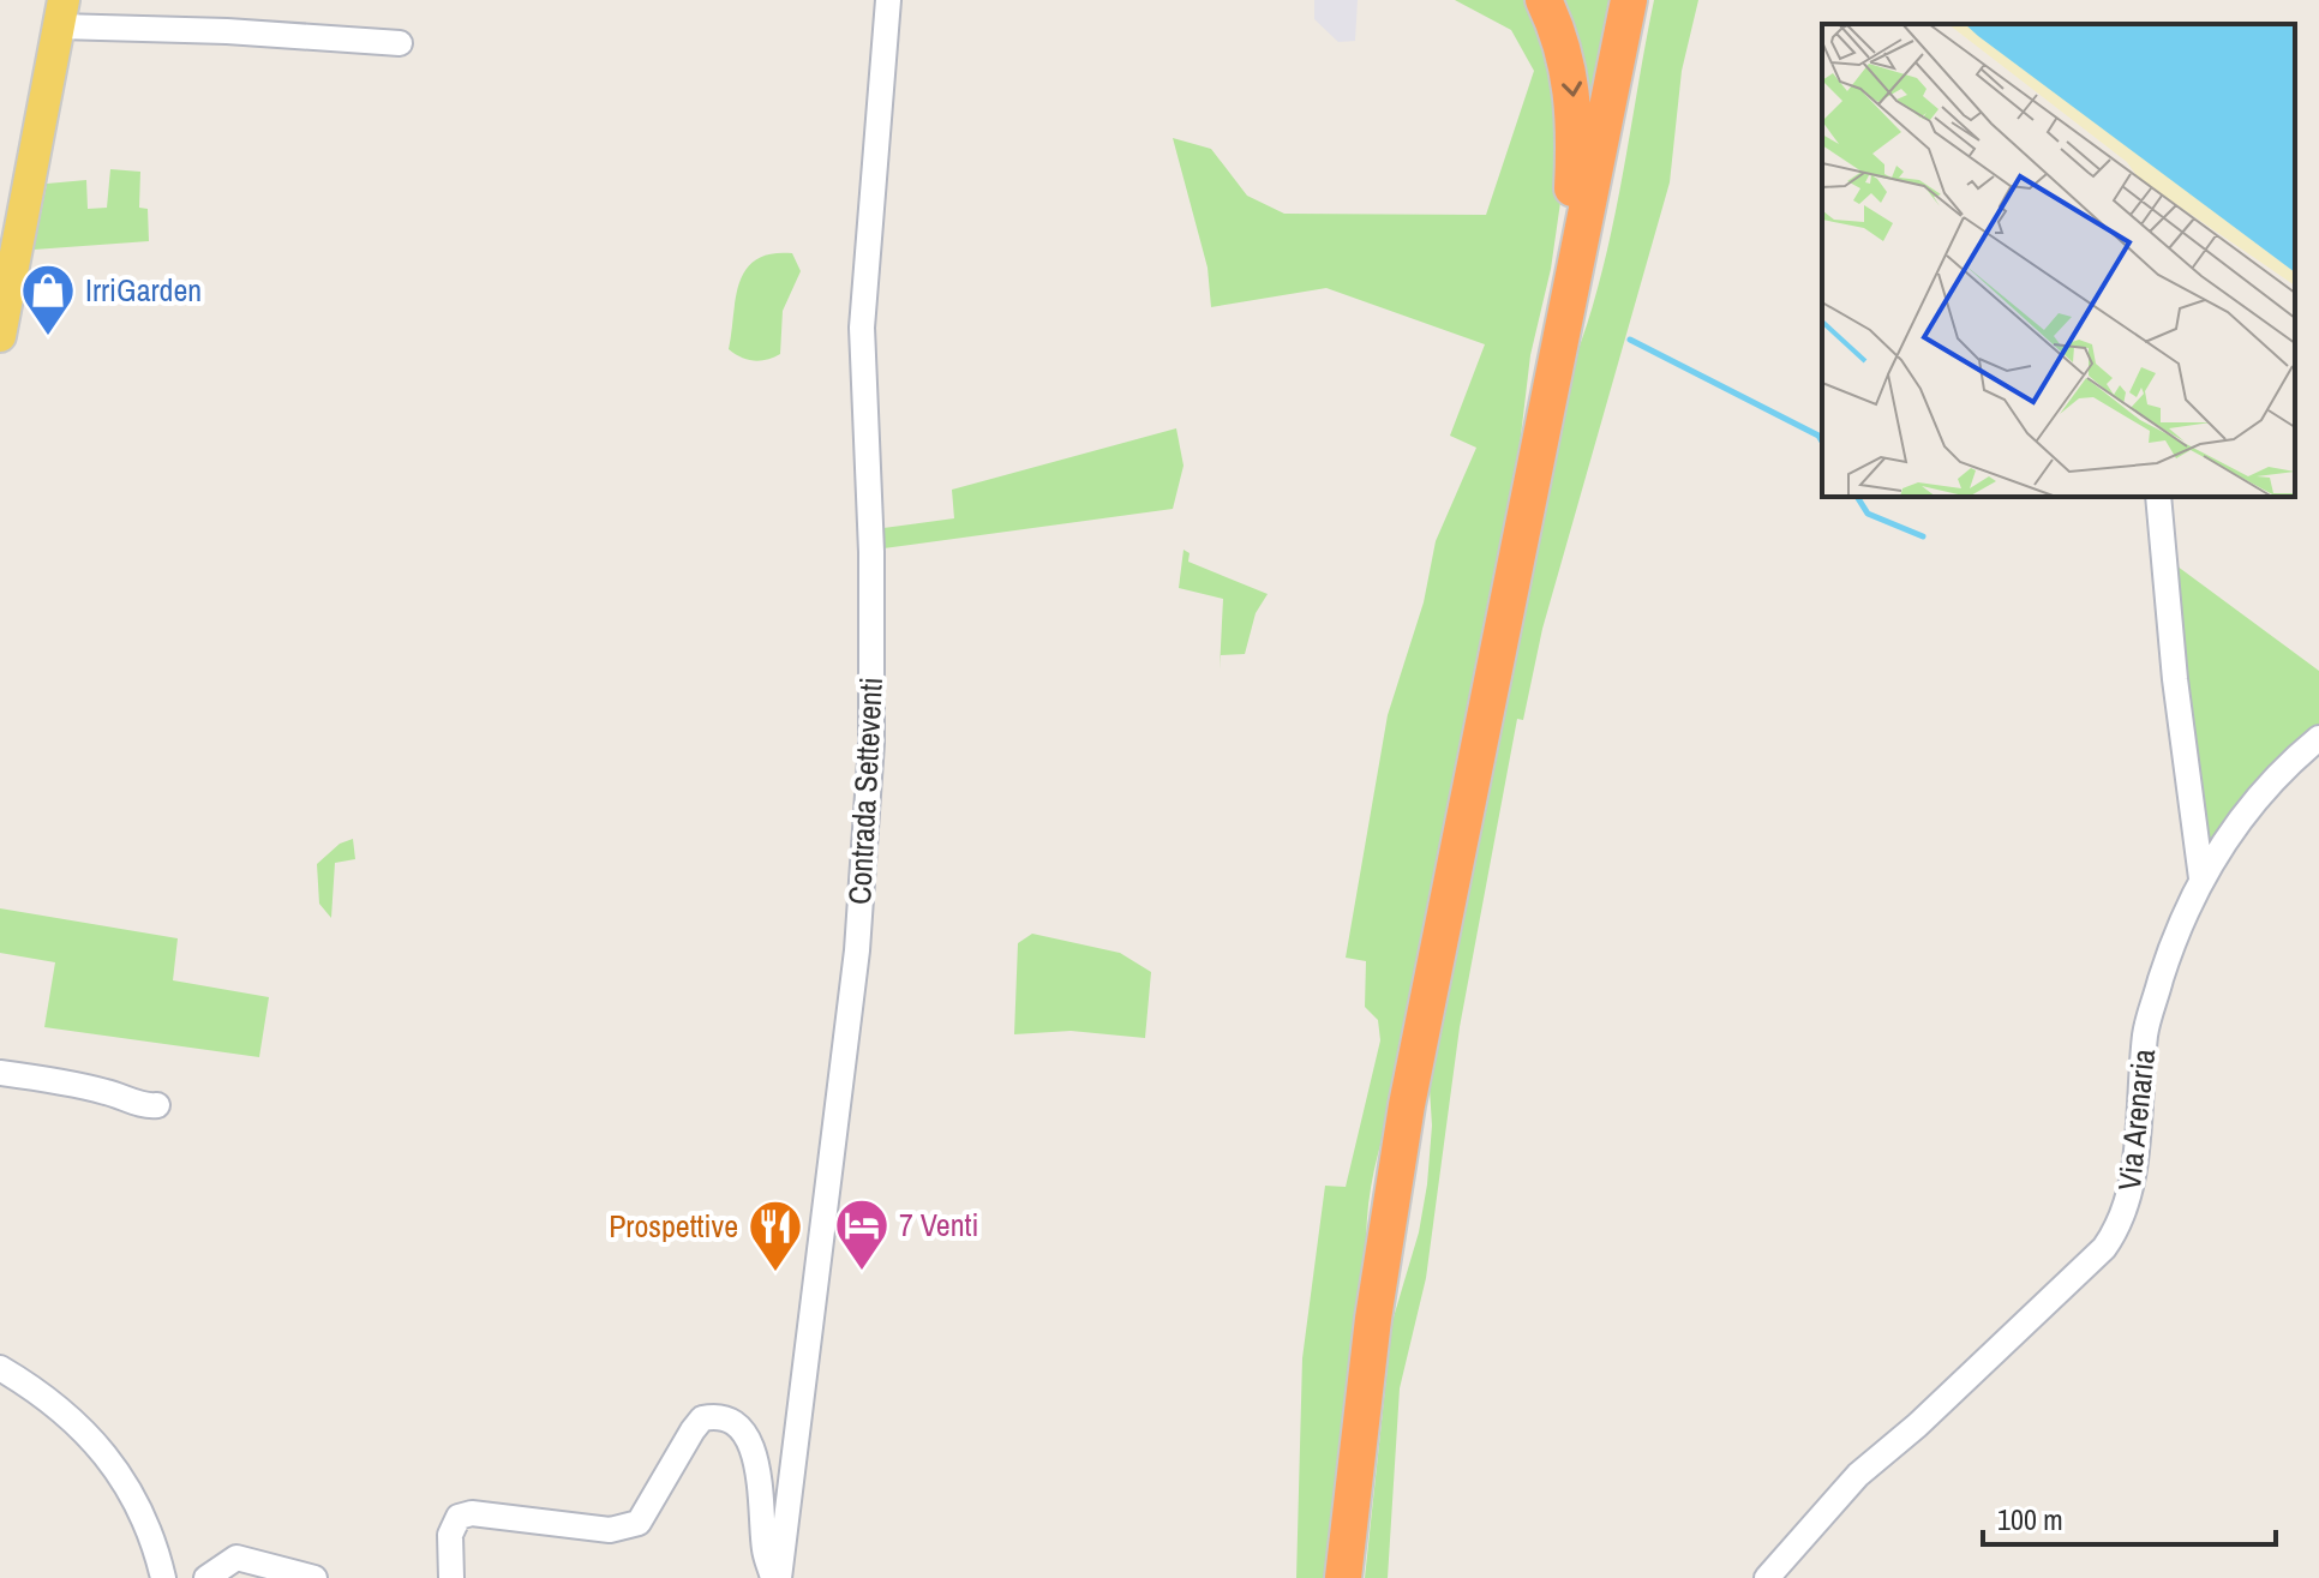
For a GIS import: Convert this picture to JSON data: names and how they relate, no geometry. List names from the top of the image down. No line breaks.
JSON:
{"streets":{"street":["Contrada Setteventi","Via Arenaria"]},"places":{"shop":["IrriGarden"],"hotel":["7 Venti"],"restaurant":["Prospettive"]},"scale_bar":"100 m"}
